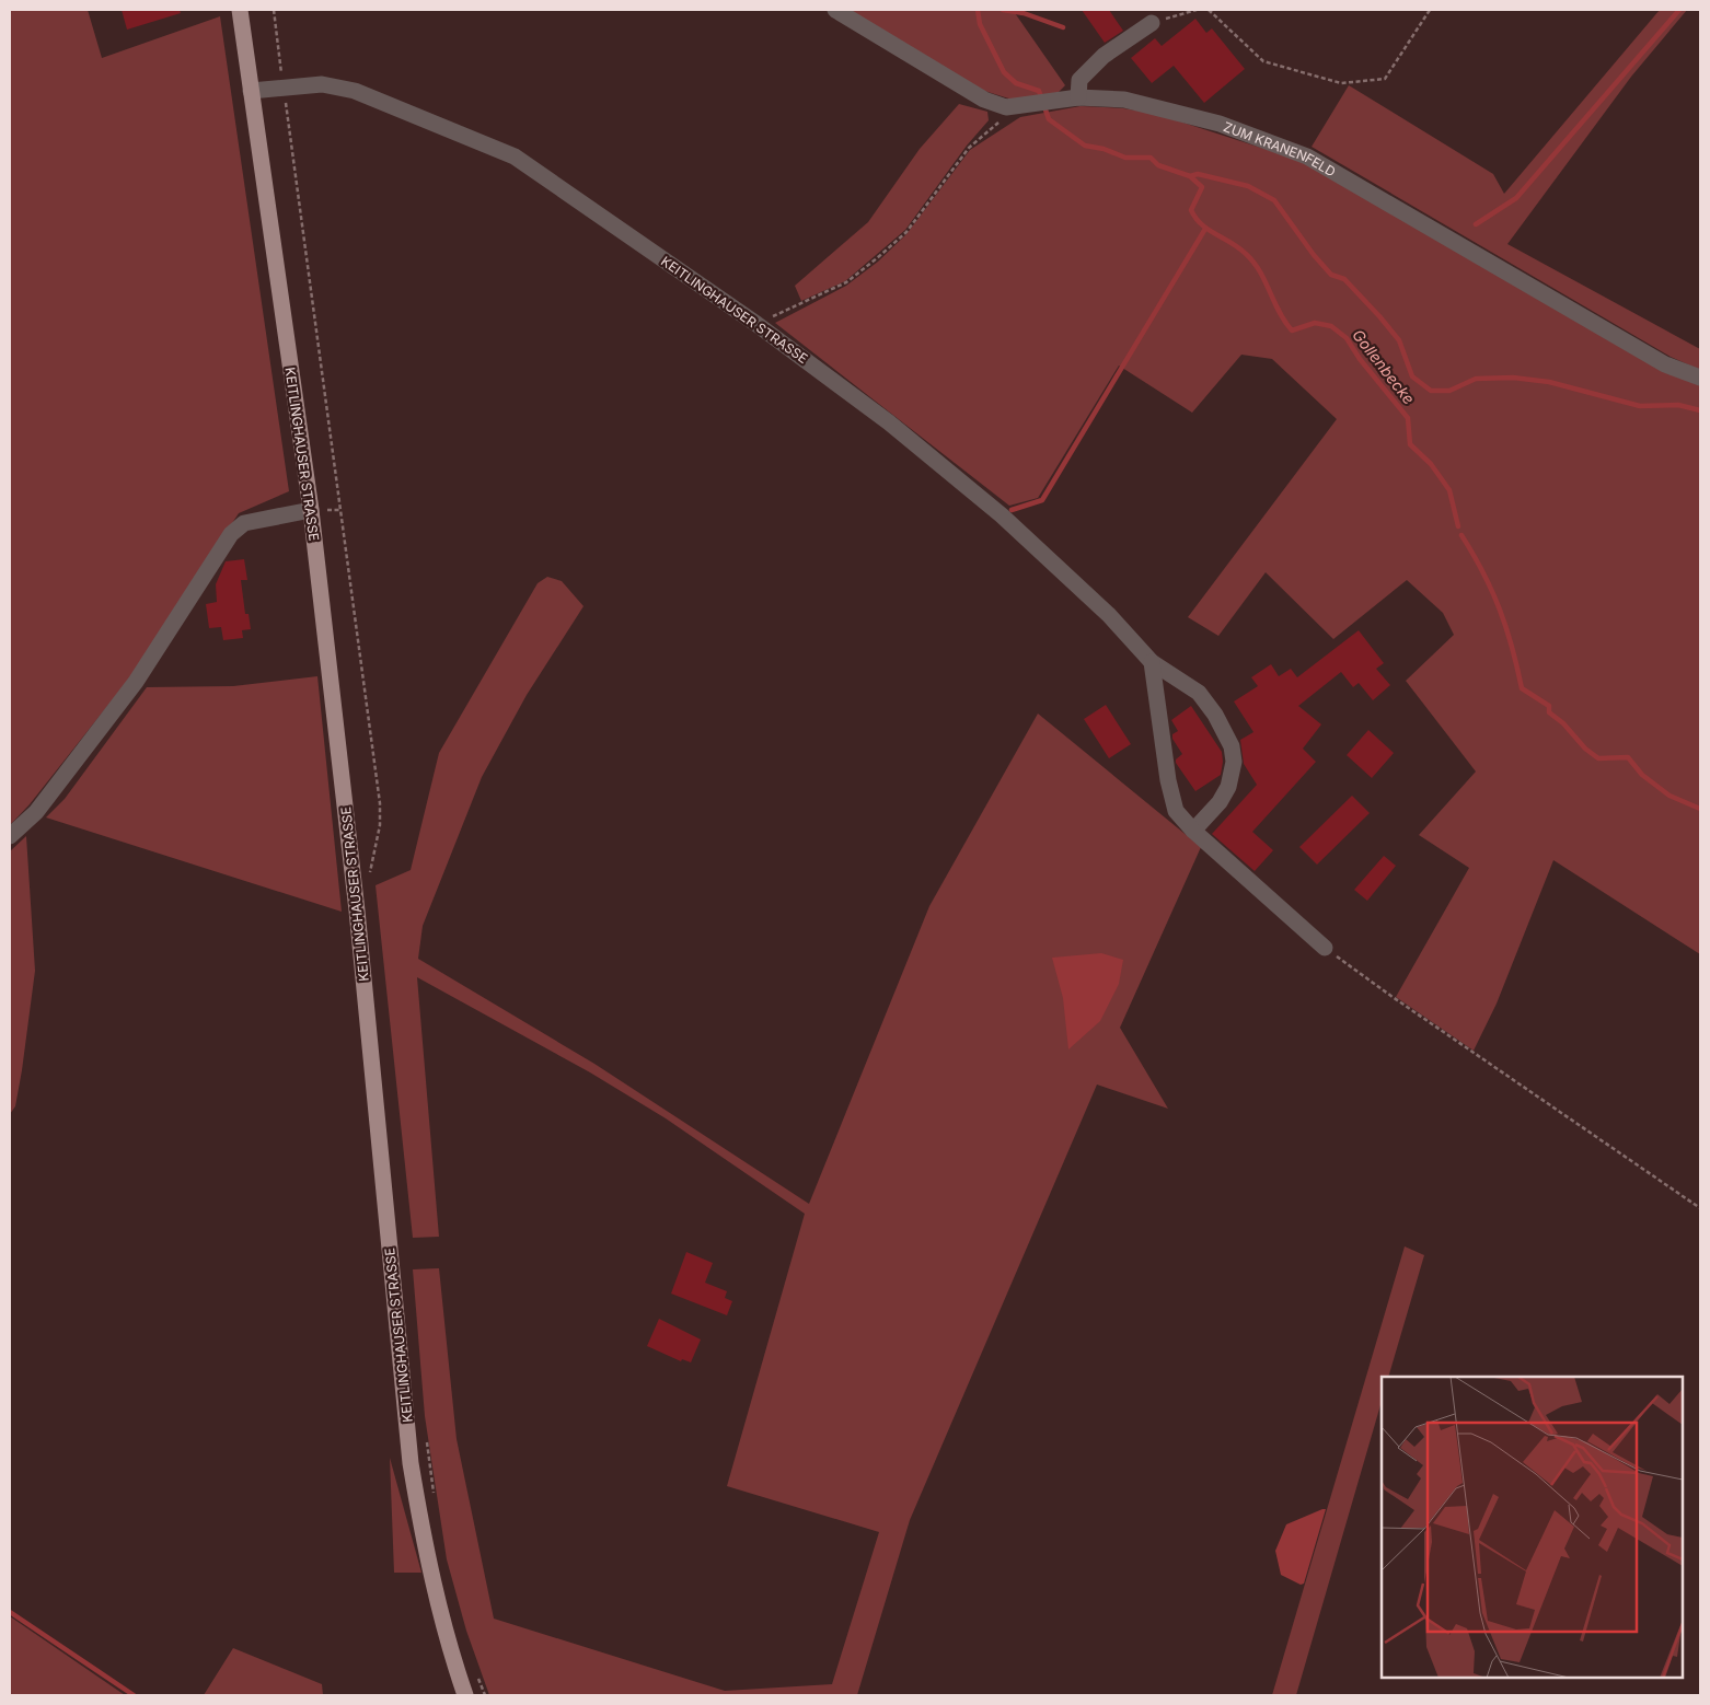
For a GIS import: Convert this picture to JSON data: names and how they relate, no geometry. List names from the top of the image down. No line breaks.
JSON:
{"streets":{"main road":["KEITLINGHAUSER STRASSE"],"street":["ZUM KRANENFELD"]},"water":["Gollenbecke"]}
